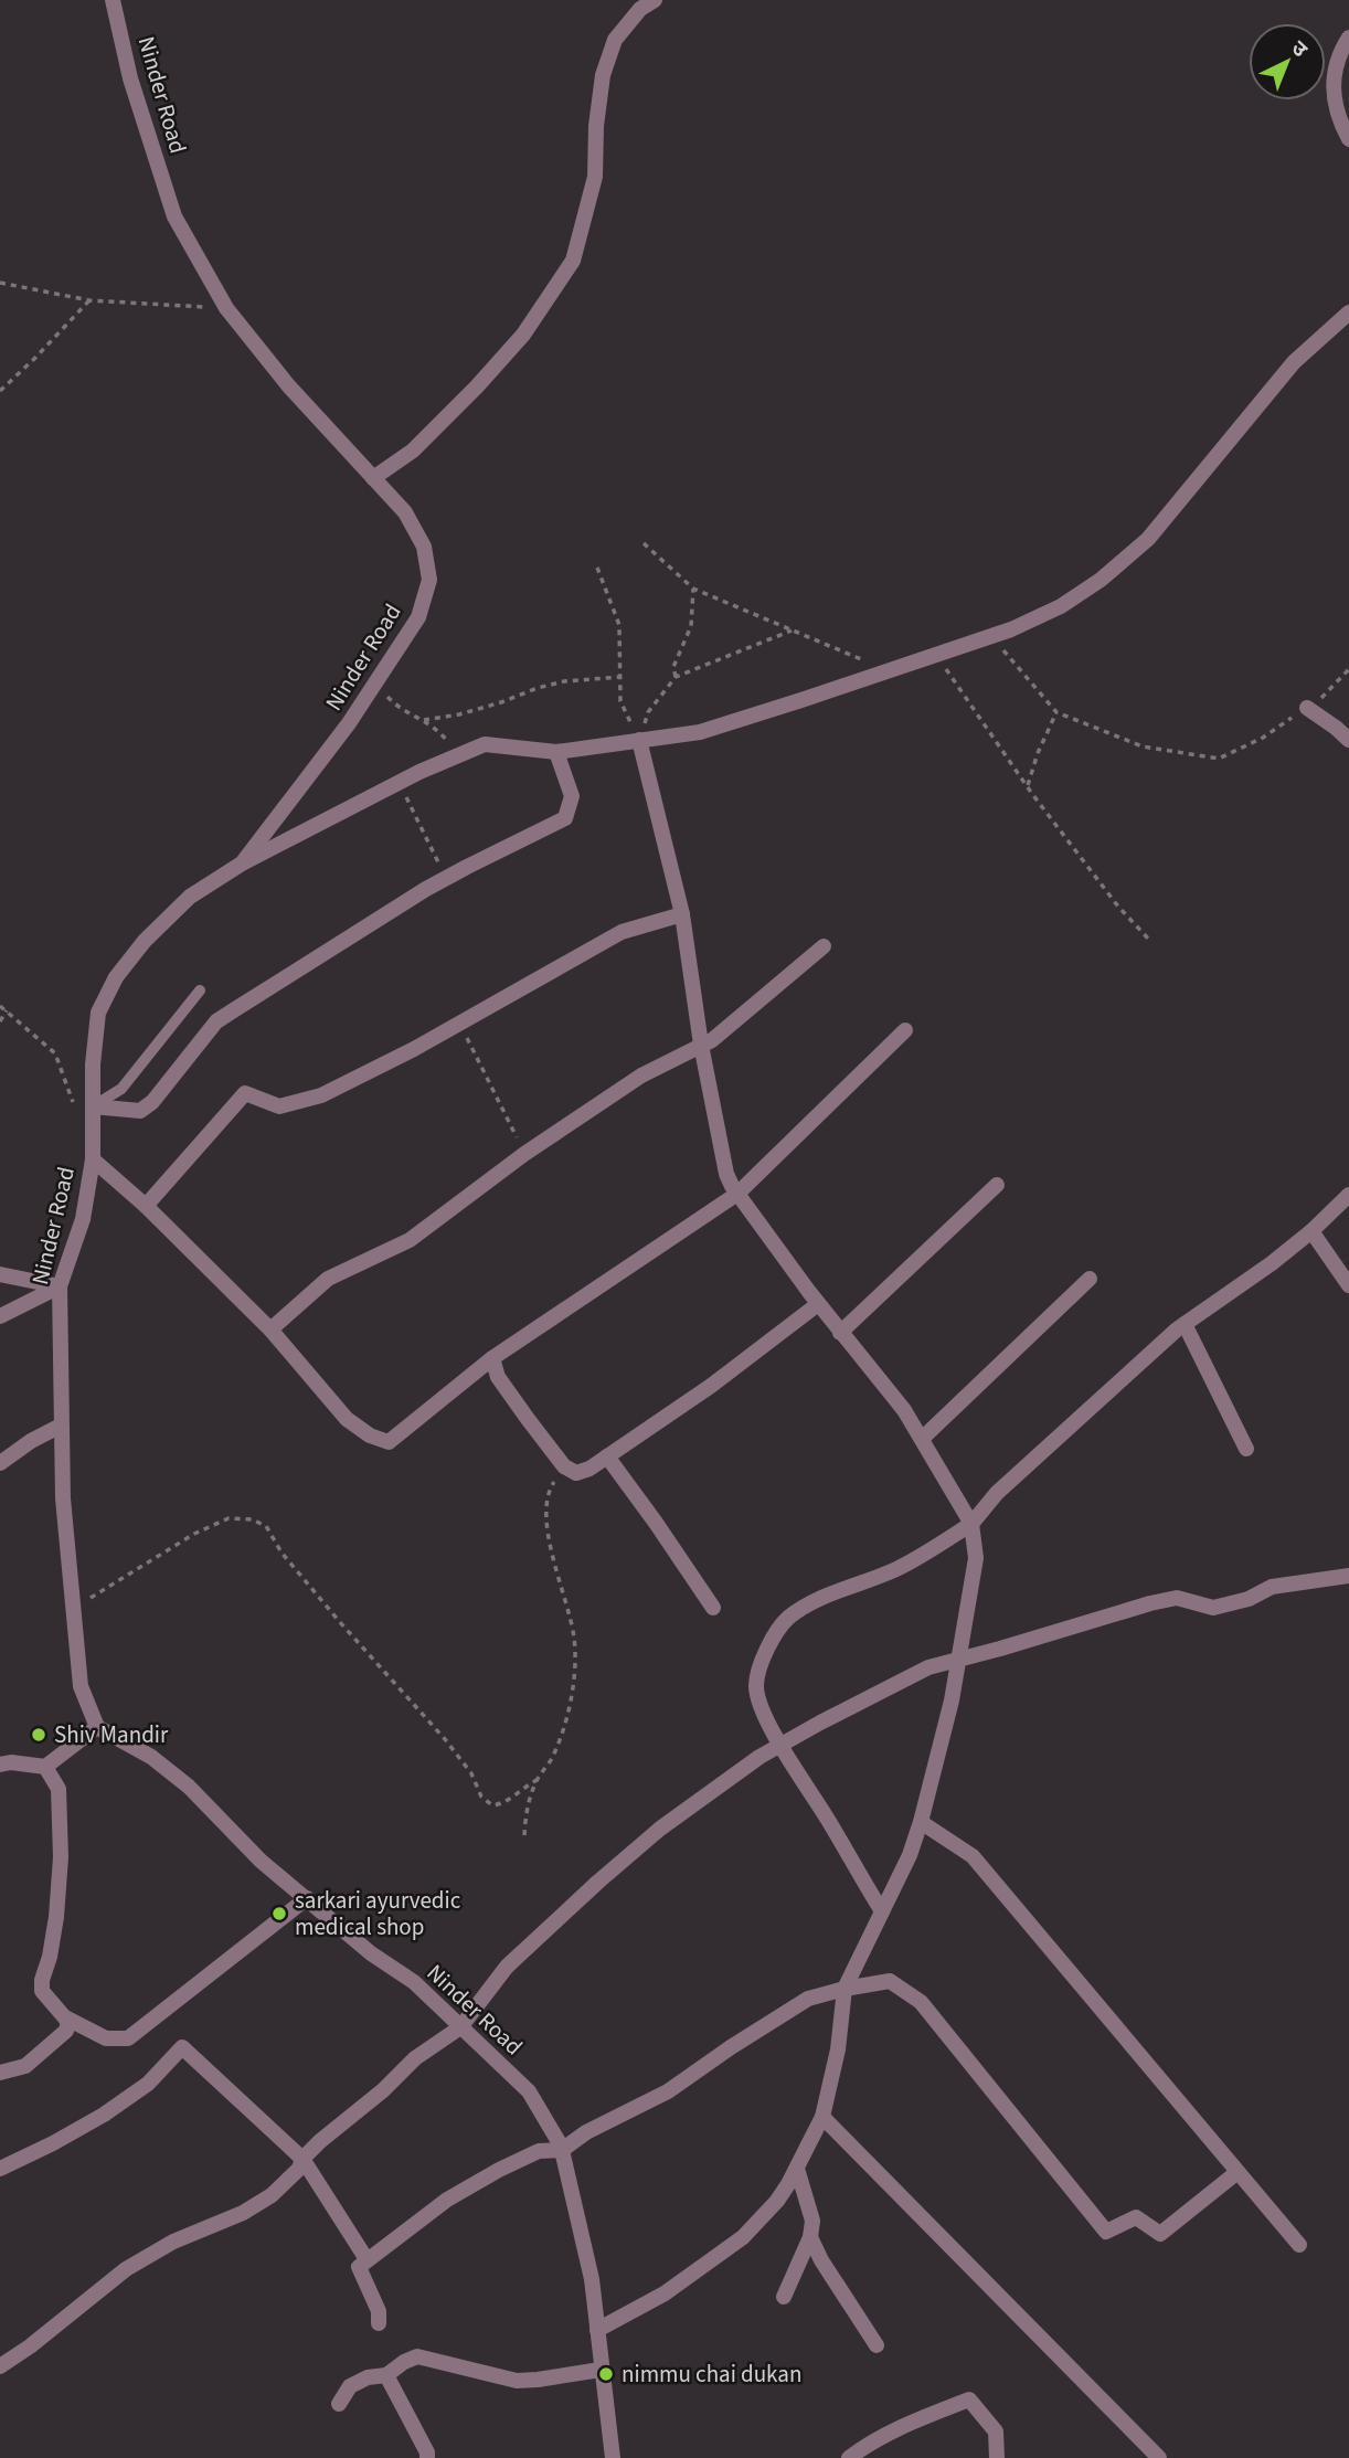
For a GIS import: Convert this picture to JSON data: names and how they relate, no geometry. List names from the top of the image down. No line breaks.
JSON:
{"streets":{"street":["Ninder Road"]},"places":["Shiv Mandir","sarkari ayurvedic medical shop","nimmu chai dukan"],"north":"top right"}
